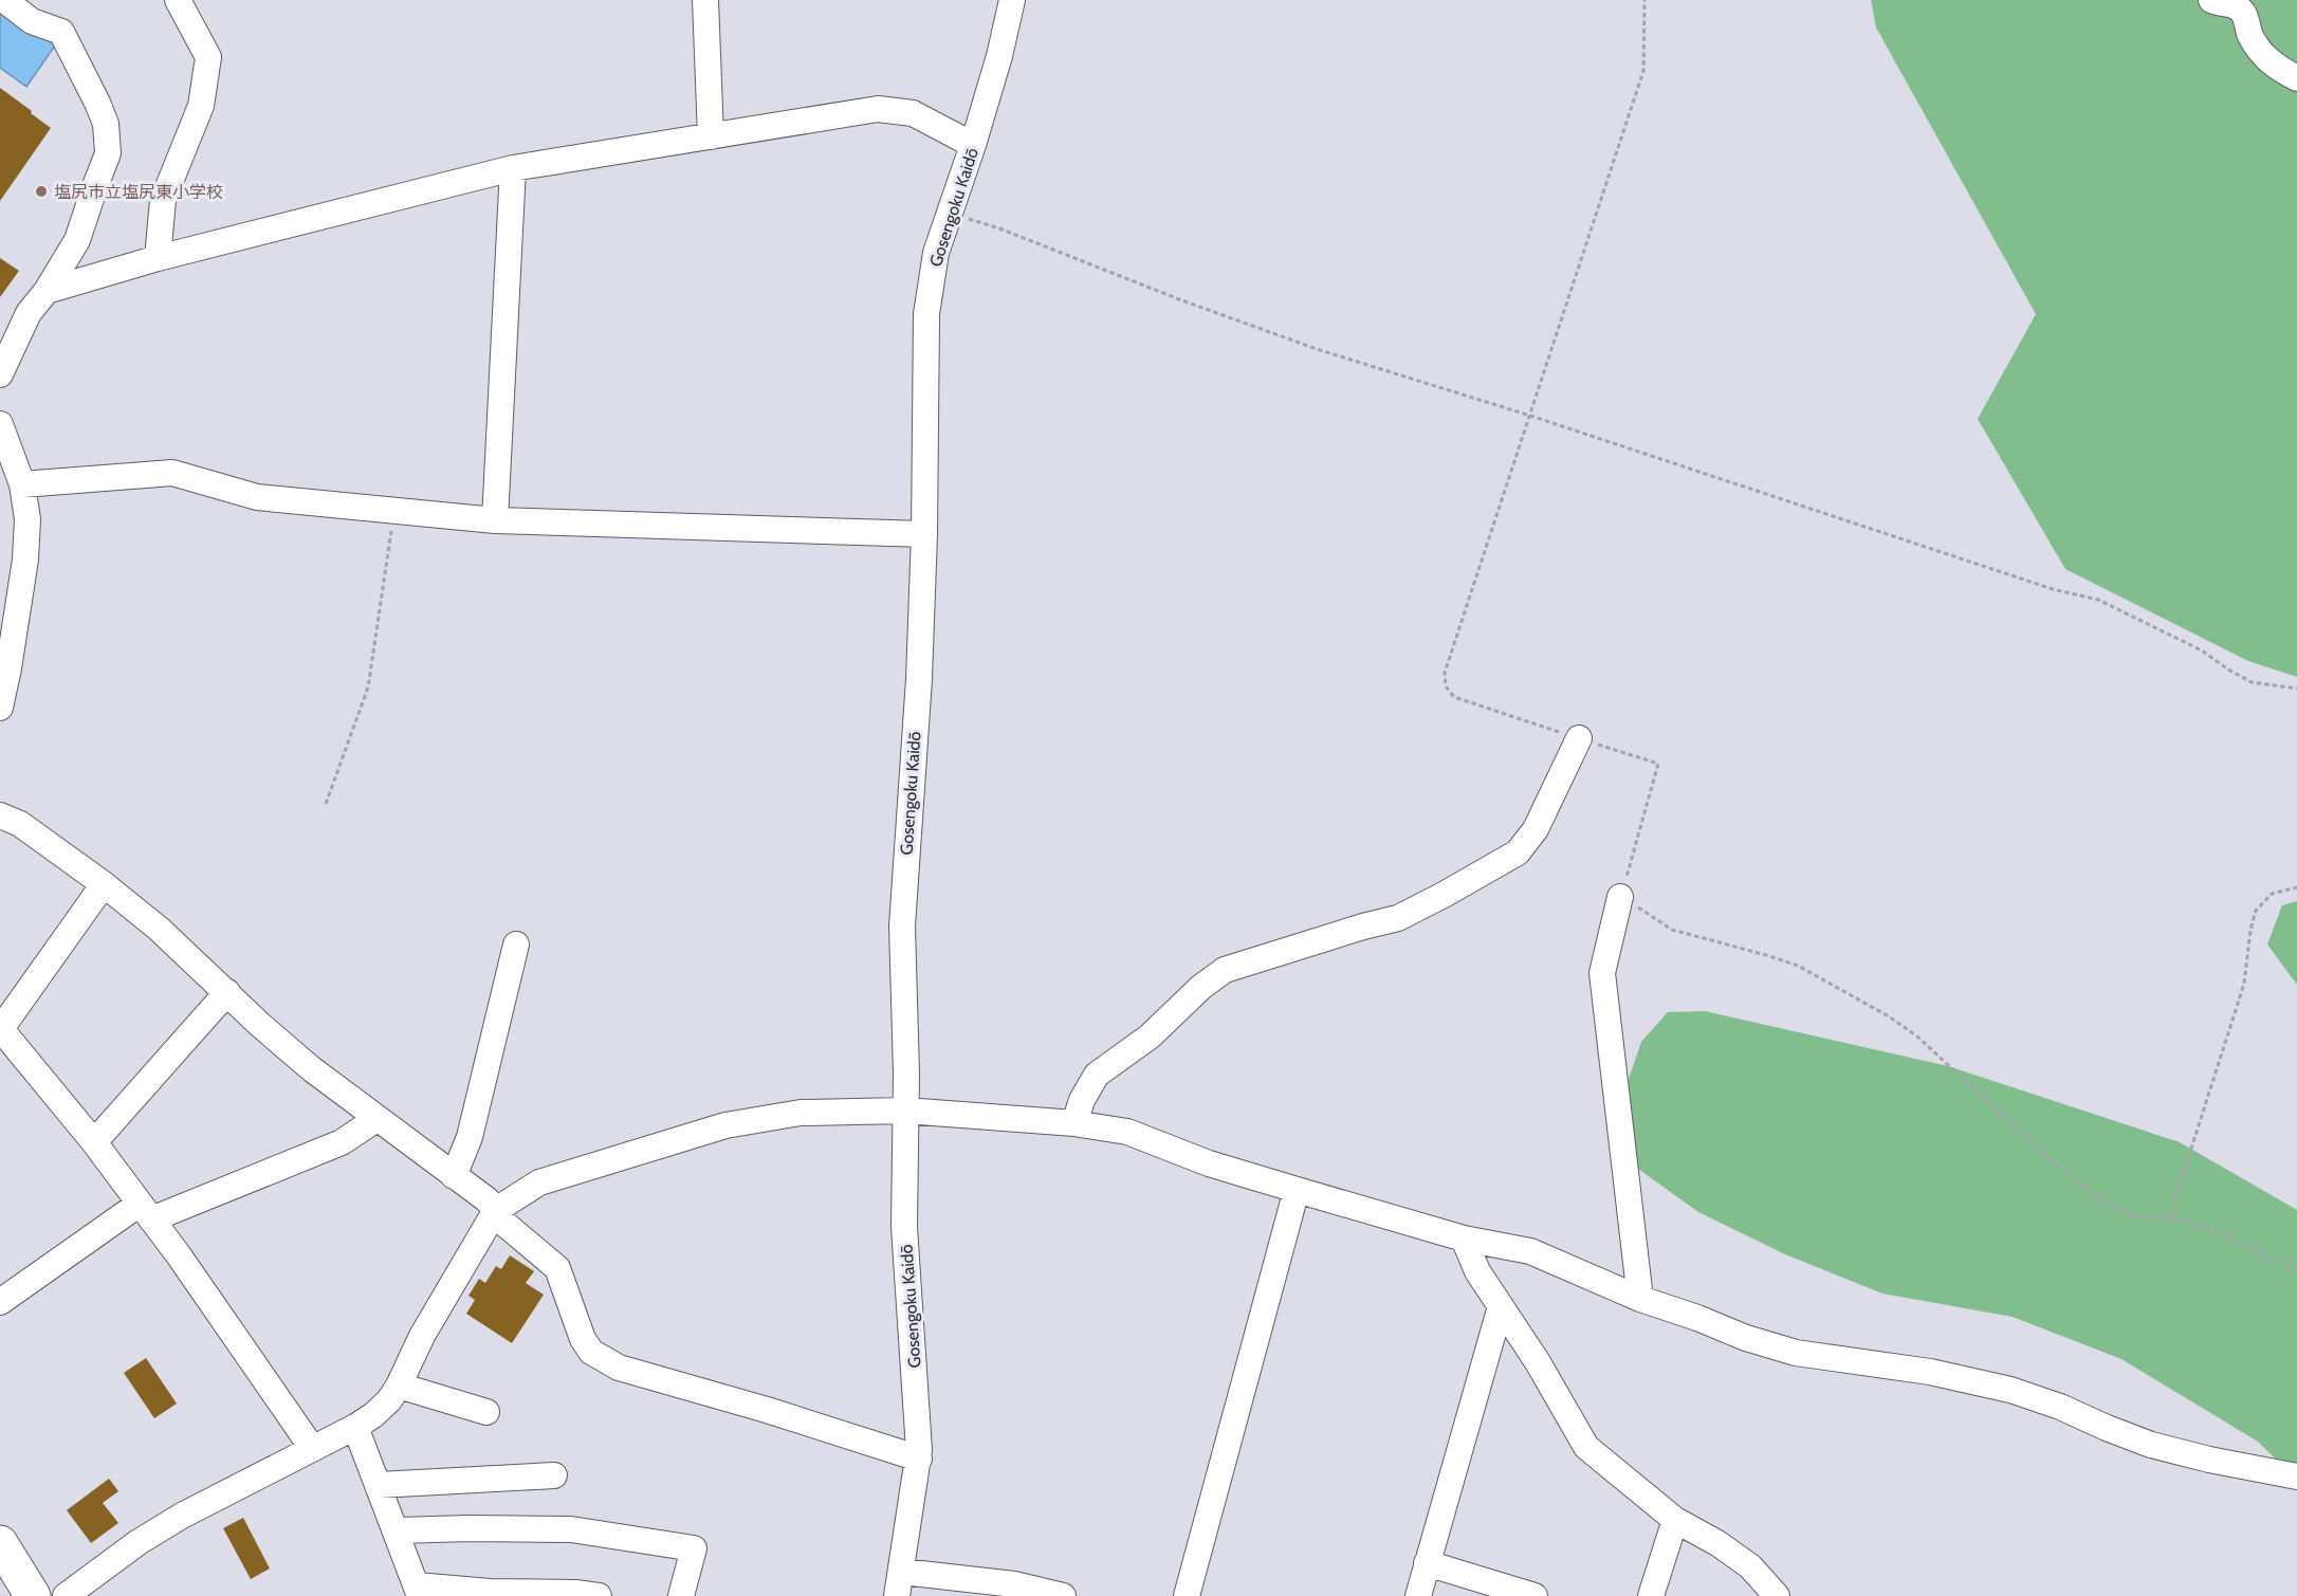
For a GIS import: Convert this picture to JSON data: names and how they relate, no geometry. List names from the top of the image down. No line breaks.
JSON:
{"streets":{"street":["Gosengoku Kaidō"]},"places":["塩尻市立塩尻東小学校"]}
